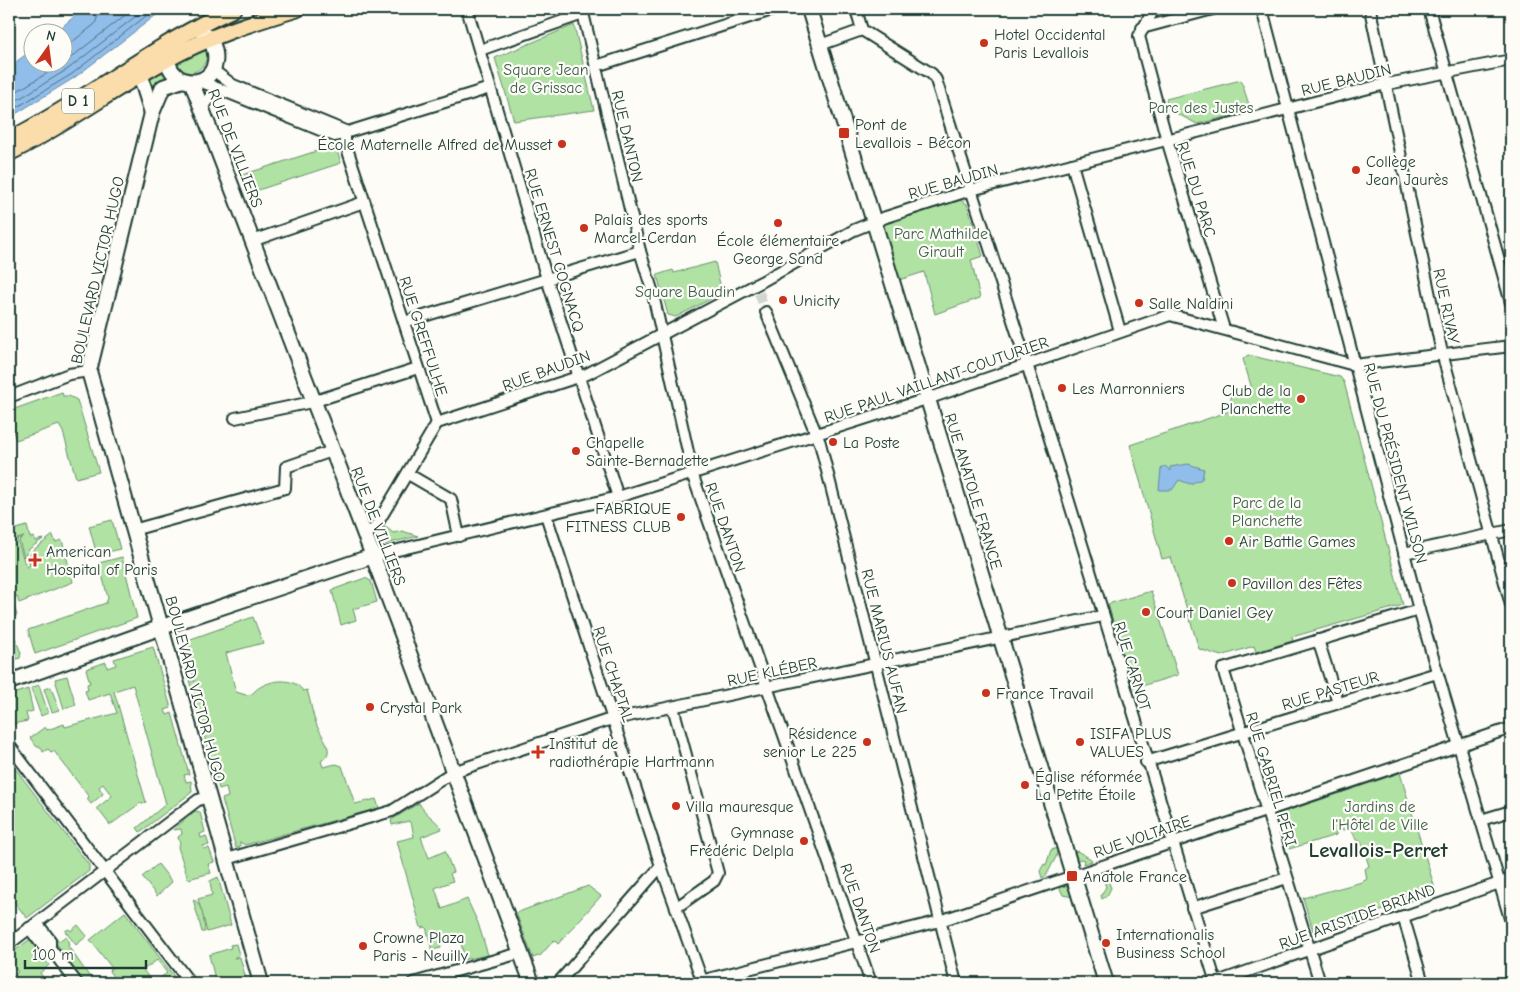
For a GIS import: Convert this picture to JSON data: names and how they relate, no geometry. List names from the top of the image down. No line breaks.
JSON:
{"streets":{"main road":["D 1"],"street":["RUE BAUDIN","RUE DANTON","RUE DE VILLIERS","RUE DU PARC","RUE ERNEST COGNACQ","BOULEVARD VICTOR HUGO","RUE RIVAY","RUE GREFFULHE","RUE PAUL VAILLANT-COUTURIER","RUE DU PRÉSIDENT WILSON","RUE ANATOLE FRANCE","RUE MARIUS AUFAN","RUE CARNOT","RUE KLÉBER","RUE CHAPTAL","RUE PASTEUR","RUE GABRIEL PÉRI","RUE VOLTAIRE","RUE ARISTIDE BRIAND"]},"crossings":[["RUE BAUDIN","RUE DANTON"],["RUE BAUDIN","RUE DU PARC"],["RUE BAUDIN","RUE ERNEST COGNACQ"],["RUE BAUDIN","RUE RIVAY"],["RUE BAUDIN","RUE GREFFULHE"],["RUE BAUDIN","RUE DU PRÉSIDENT WILSON"],["RUE BAUDIN","RUE ANATOLE FRANCE"],["RUE BAUDIN","RUE CARNOT"],["D 1","RUE DE VILLIERS"],["D 1","BOULEVARD VICTOR HUGO"],["RUE DANTON","RUE PAUL VAILLANT-COUTURIER"],["RUE DANTON","RUE KLÉBER"],["RUE DANTON","RUE VOLTAIRE"],["RUE DE VILLIERS","BOULEVARD VICTOR HUGO"],["RUE DE VILLIERS","RUE PAUL VAILLANT-COUTURIER"],["RUE DE VILLIERS","RUE KLÉBER"],["RUE DU PARC","RUE PAUL VAILLANT-COUTURIER"],["RUE ERNEST COGNACQ","RUE PAUL VAILLANT-COUTURIER"],["BOULEVARD VICTOR HUGO","RUE KLÉBER"],["RUE RIVAY","RUE PAUL VAILLANT-COUTURIER"],["RUE PAUL VAILLANT-COUTURIER","RUE DU PRÉSIDENT WILSON"],["RUE PAUL VAILLANT-COUTURIER","RUE ANATOLE FRANCE"],["RUE PAUL VAILLANT-COUTURIER","RUE MARIUS AUFAN"],["RUE PAUL VAILLANT-COUTURIER","RUE CARNOT"],["RUE PAUL VAILLANT-COUTURIER","RUE CHAPTAL"],["RUE DU PRÉSIDENT WILSON","RUE PASTEUR"],["RUE DU PRÉSIDENT WILSON","RUE VOLTAIRE"],["RUE DU PRÉSIDENT WILSON","RUE ARISTIDE BRIAND"],["RUE ANATOLE FRANCE","RUE KLÉBER"],["RUE ANATOLE FRANCE","RUE VOLTAIRE"],["RUE MARIUS AUFAN","RUE KLÉBER"],["RUE MARIUS AUFAN","RUE VOLTAIRE"],["RUE CARNOT","RUE KLÉBER"],["RUE CARNOT","RUE PASTEUR"],["RUE CARNOT","RUE VOLTAIRE"],["RUE CARNOT","RUE ARISTIDE BRIAND"],["RUE KLÉBER","RUE CHAPTAL"],["RUE CHAPTAL","RUE VOLTAIRE"],["RUE PASTEUR","RUE GABRIEL PÉRI"],["RUE GABRIEL PÉRI","RUE VOLTAIRE"],["RUE GABRIEL PÉRI","RUE ARISTIDE BRIAND"]],"districts":["Levallois-Perret"],"parks":["Square Jean de Grissac","Parc des Justes","Parc Mathilde Girault","Square Baudin","Parc de la Planchette","Jardins de l'Hôtel de Ville"],"places":{"other":["Hotel Occidental Paris Levallois","École Maternelle Alfred de Musset","Collège Jean Jaurès","École élémentaire George Sand","Palais des sports Marcel-Cerdan","Unicity","Salle Naldini","Les Marronniers","Club de la Planchette","La Poste","Chapelle Sainte-Bernadette","FABRIQUE FITNESS CLUB","Air Battle Games","Pavillon des Fêtes","Court Daniel Gey","France Travail","Crystal Park","Résidence senior Le 225","ISIFA PLUS VALUES","Église réformée La Petite Étoile","Villa mauresque","Gymnase Frédéric Delpla","Internationalis Business School","Crowne Plaza Paris - Neuilly"],"transit":["Pont de Levallois - Bécon","Anatole France"],"health":["American Hospital of Paris","Institut de radiothérapie Hartmann"]},"scale_bar":"100 m","north":"top"}
